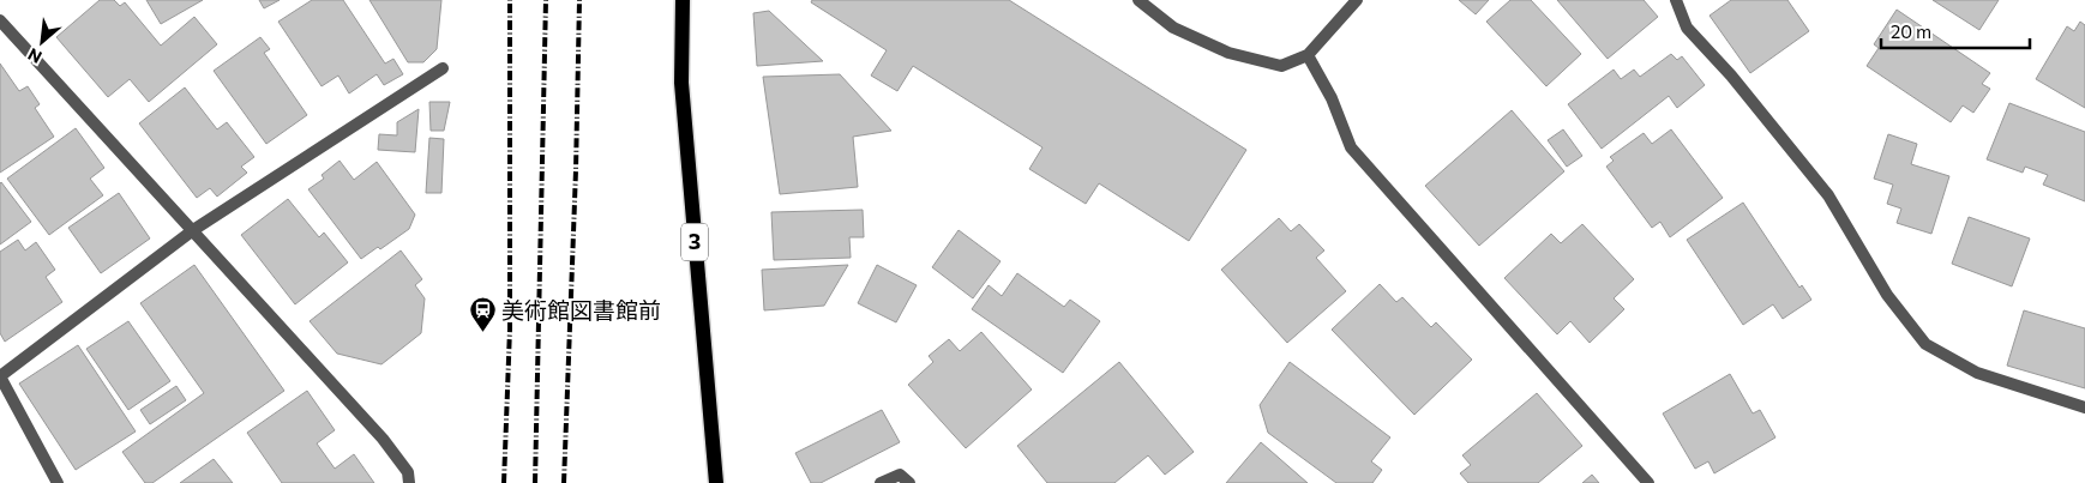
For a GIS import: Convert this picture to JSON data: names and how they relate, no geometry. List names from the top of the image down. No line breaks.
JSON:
{"streets":{"main road":["3"]},"places":{"station":["美術館図書館前"]},"scale_bar":"20 m","north":"bottom left"}
